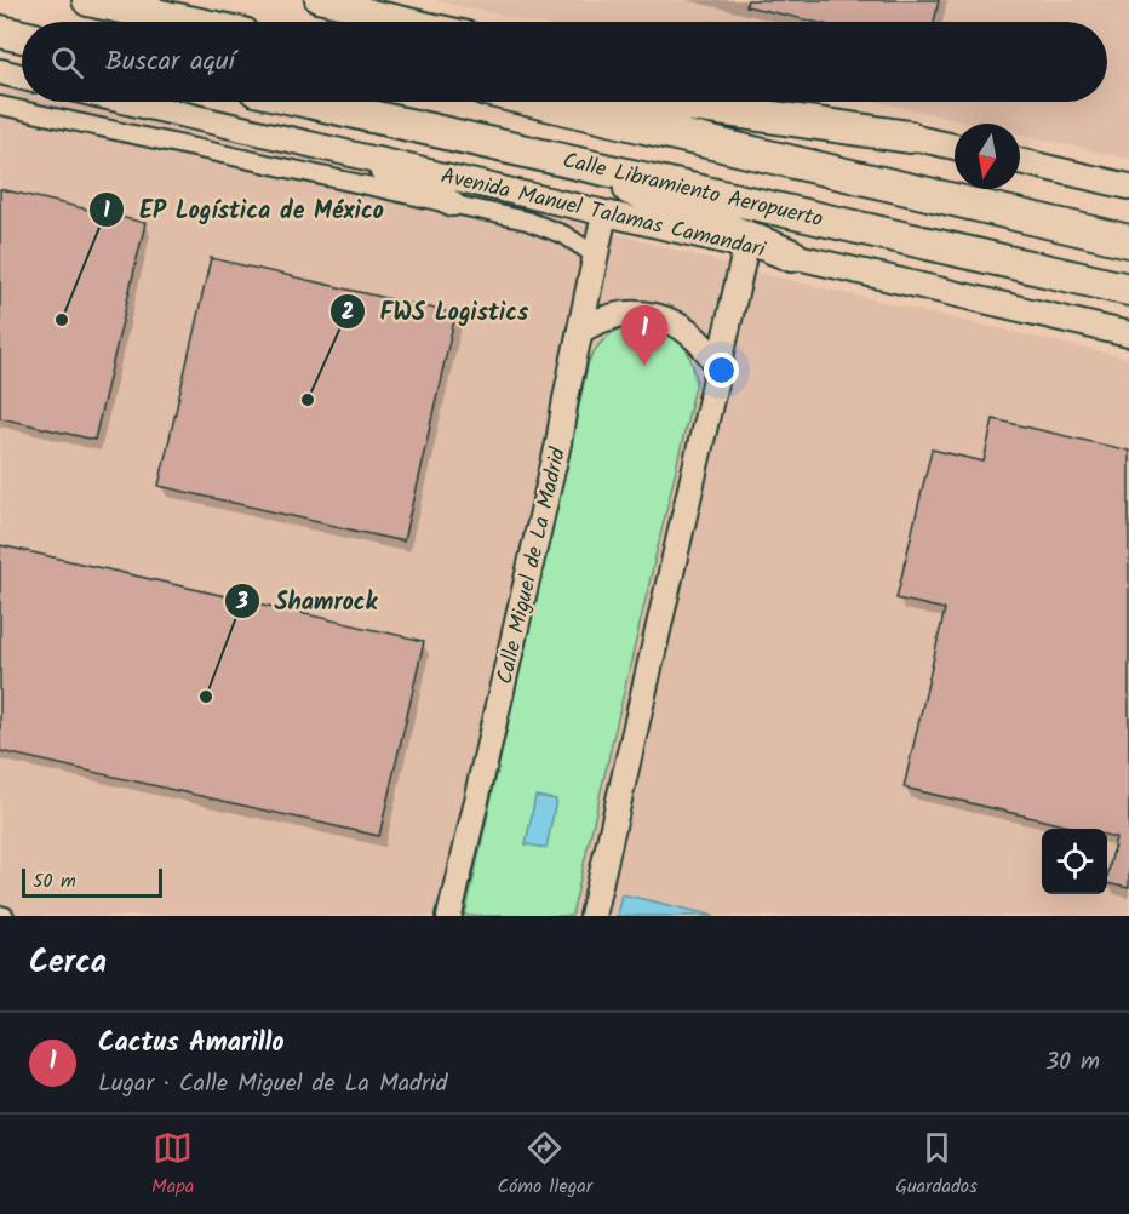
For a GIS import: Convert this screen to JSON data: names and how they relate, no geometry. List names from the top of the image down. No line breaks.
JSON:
{"streets":{"highway":["Calle Libramiento Aeropuerto"],"main road":["Avenida Manuel Talamas Camandari","Calle Miguel de La Madrid"]},"crossings":[["Avenida Manuel Talamas Camandari","Calle Miguel de La Madrid"]],"places":["EP Logística de México","FWS Logistics","Shamrock"],"scale_bar":"50 m","north":"bottom","page":{"search":"Buscar aquí","pins":"1","scale":"50 m","heading":"Cerca","list":[{"mark":"1","name":"Cactus Amarillo","note":"Lugar · Calle Miguel de La Madrid","value":"30 m"}],"nav":["Mapa","Cómo llegar","Guardados"]}}
